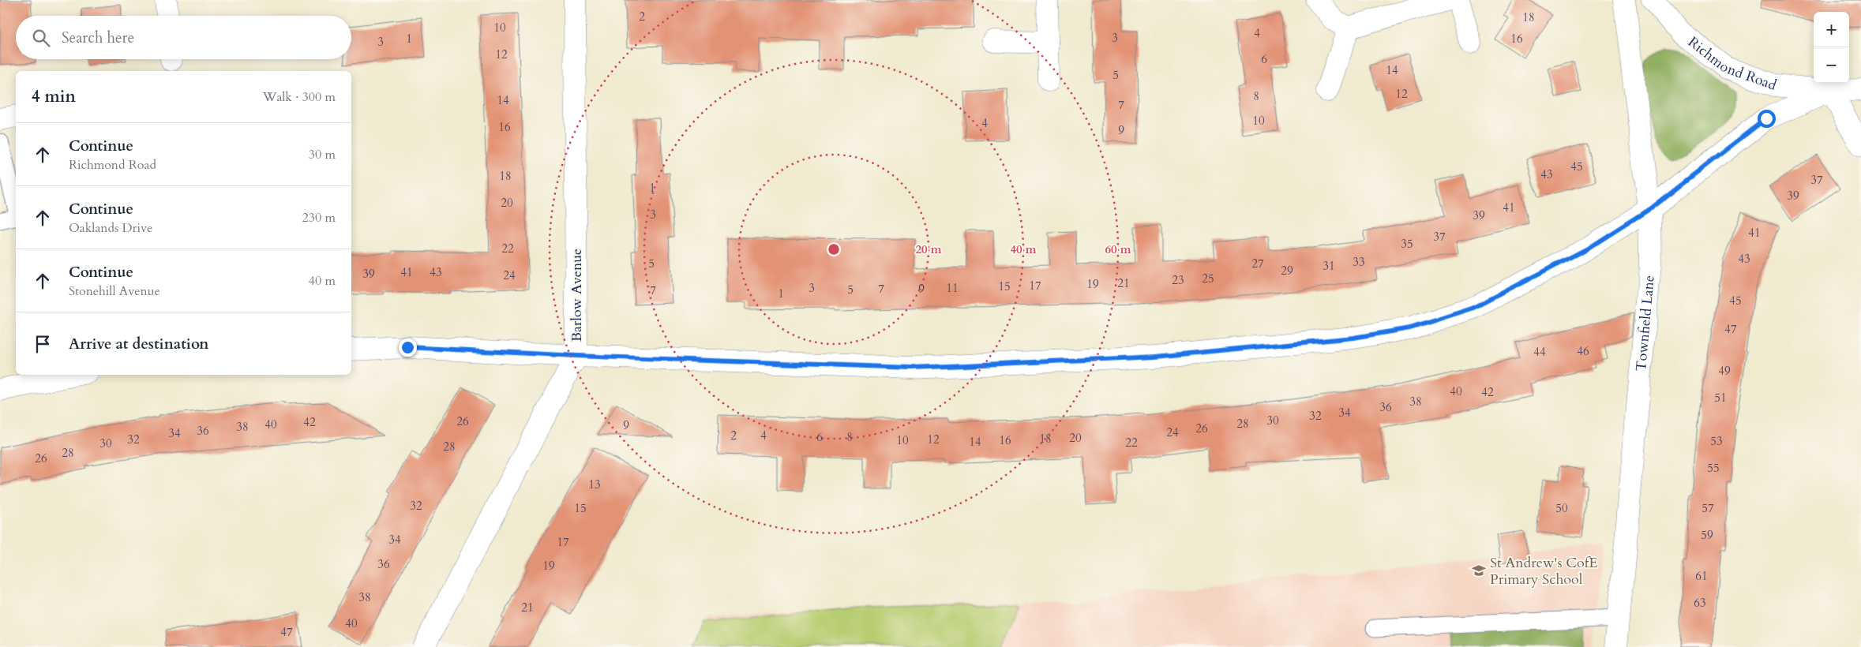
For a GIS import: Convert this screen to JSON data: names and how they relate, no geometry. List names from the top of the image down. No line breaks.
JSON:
{"streets":{"street":["Richmond Road","Barlow Avenue","Townfield Lane"]},"crossings":[["Richmond Road","Barlow Avenue"],["Richmond Road","Townfield Lane"]],"places":{"school or university":["St Andrew's CofE Primary School"]},"house_numbers":["2","18","10","4","3","1","16","3","12","6","14","5","12","8","14","7","10","4","16","9","45","43","18","37","1","39","20","41","3","39","41","37","35","22","43","33","5","27","31","29","41","43","39","24","25","23","21","19","17","15","3","11","7","9","5","7","1","45","47","46","44","49","40","42","51","38","36","34","32","30","26","42","28","40","9","38","26","36","24","34","2","4","6","8","20","18","32","12","10","16","53","14","22","30","28","28","26","55","13","32","15","50","57","59","34","17","36","19","61","38","63","21","40","47"],"page":{"map_buttons":["+","−"],"search":"Search here","heading":["4 min","Walk · 300 m"],"list":[["Continue","Richmond Road","30 m"],["Continue","Oaklands Drive","230 m"],["Continue","Stonehill Avenue","40 m"],"Arrive at destination"]},"rings":["20 m","40 m","60 m"]}
